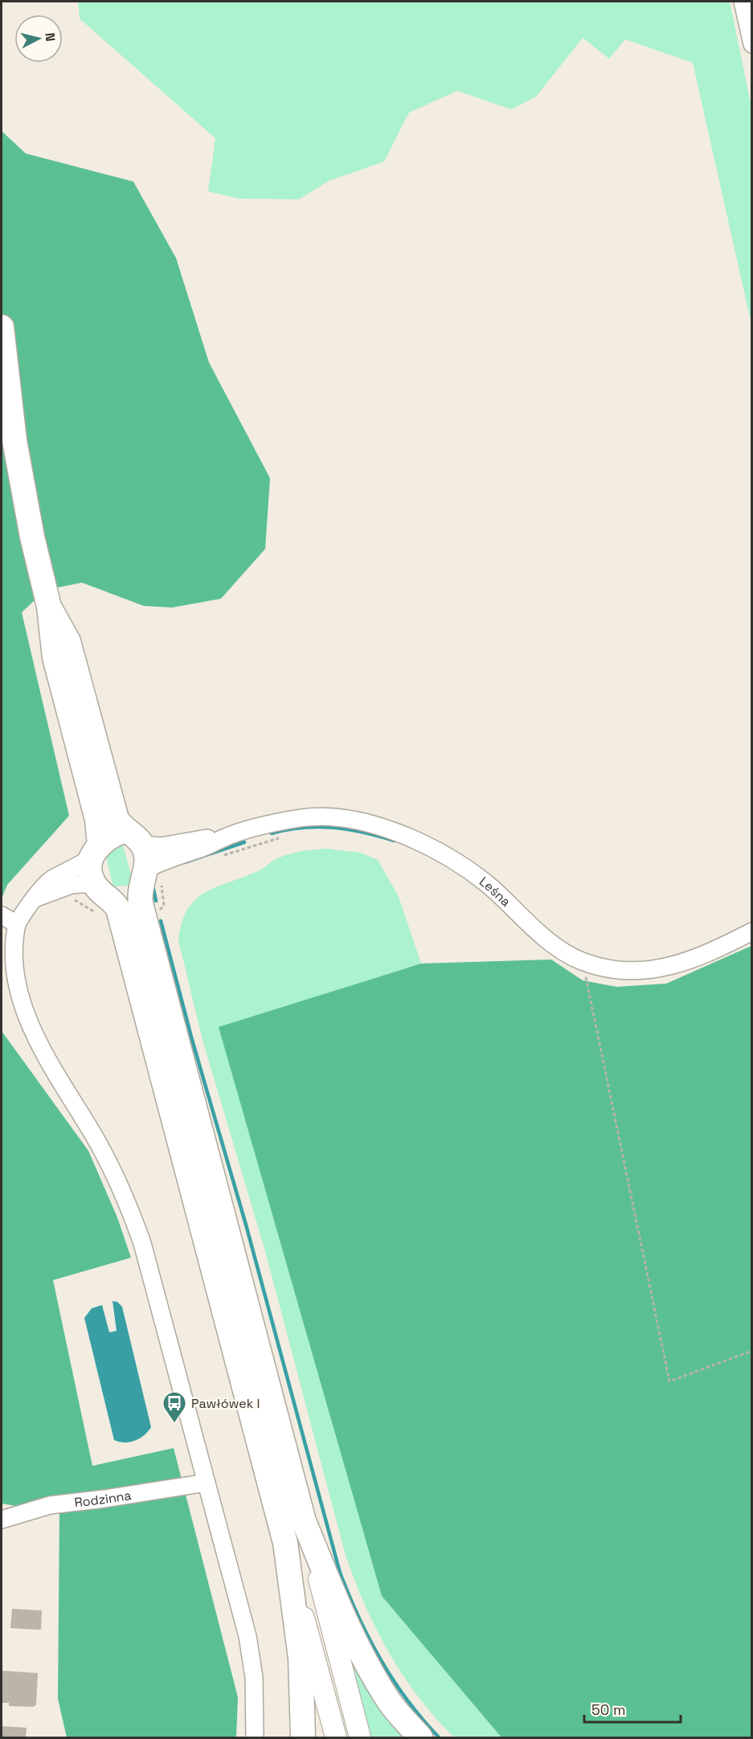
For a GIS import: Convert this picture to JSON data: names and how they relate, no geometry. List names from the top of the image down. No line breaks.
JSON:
{"streets":{"street":["Leśna","Rodzinna"]},"places":{"bus stop":["Pawłówek I"]},"scale_bar":"50 m","north":"right"}
